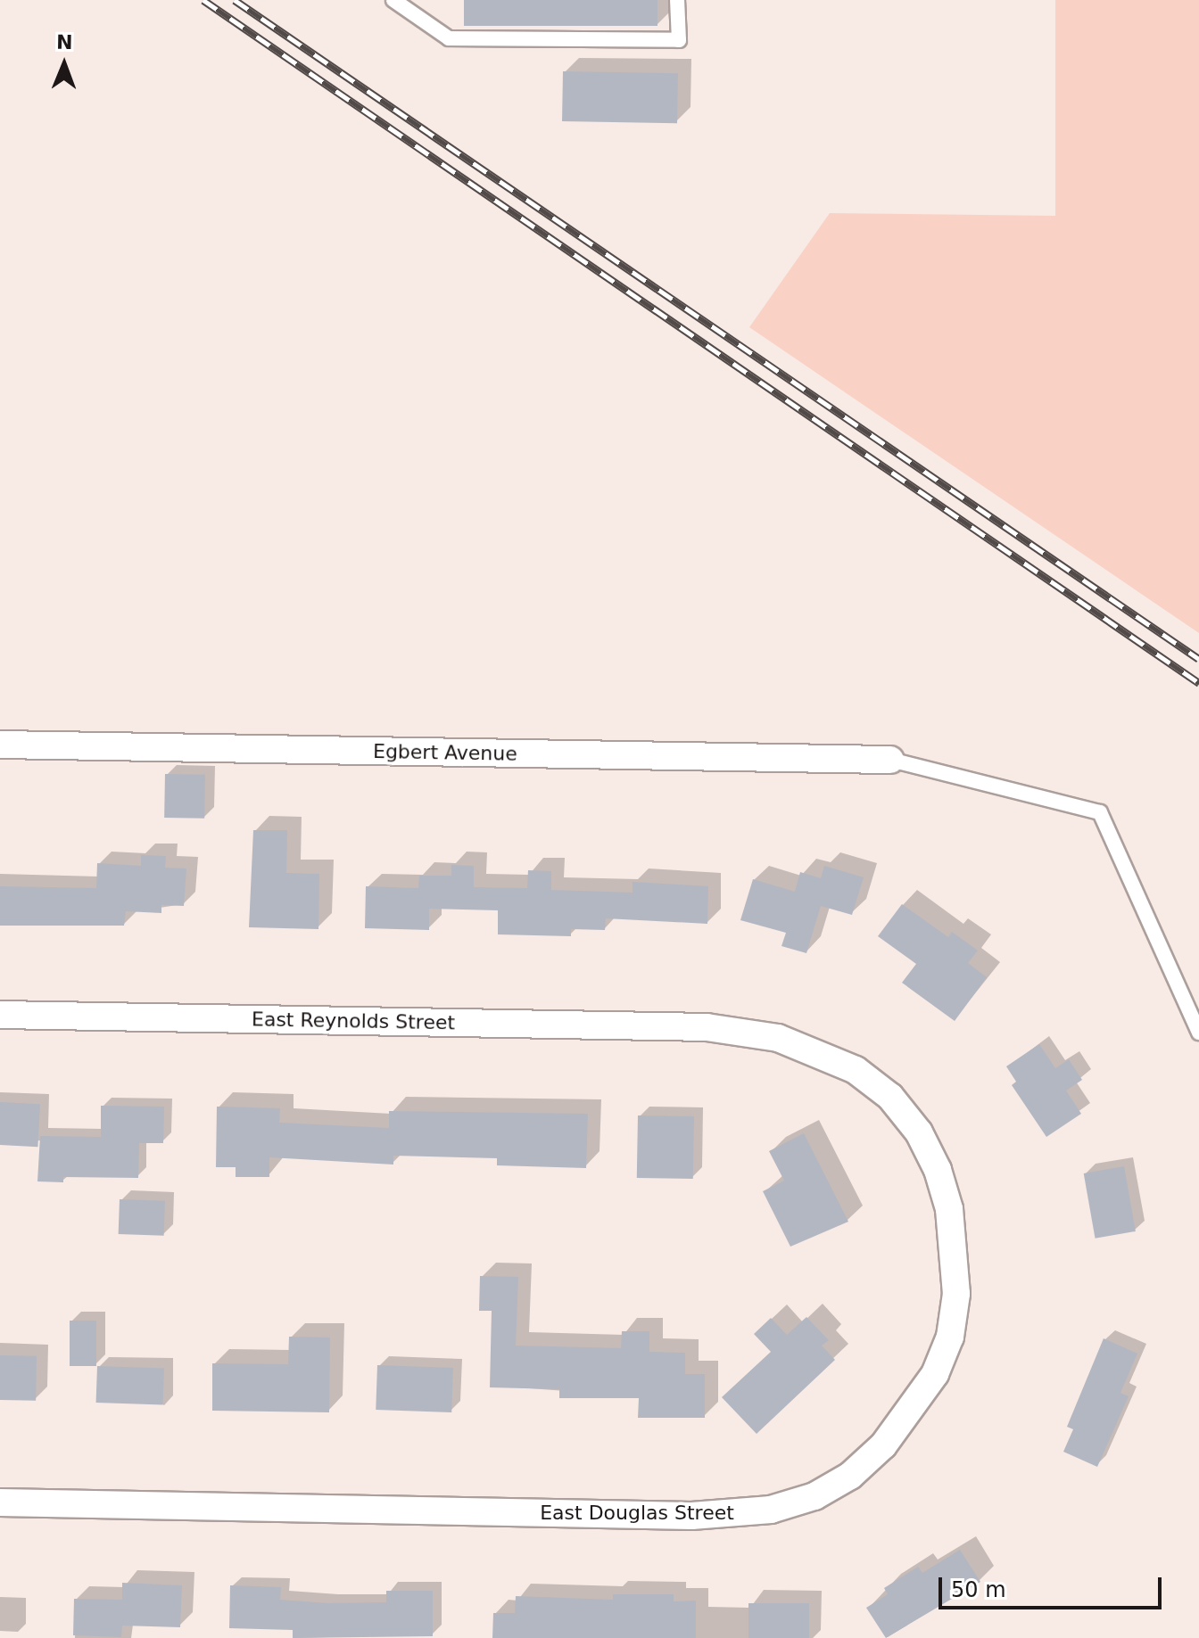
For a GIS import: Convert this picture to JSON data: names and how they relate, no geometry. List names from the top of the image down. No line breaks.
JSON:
{"streets":{"street":["Egbert Avenue","East Reynolds Street","East Douglas Street"]},"crossings":[["East Reynolds Street","East Douglas Street"]],"scale_bar":"50 m","north":"top"}
